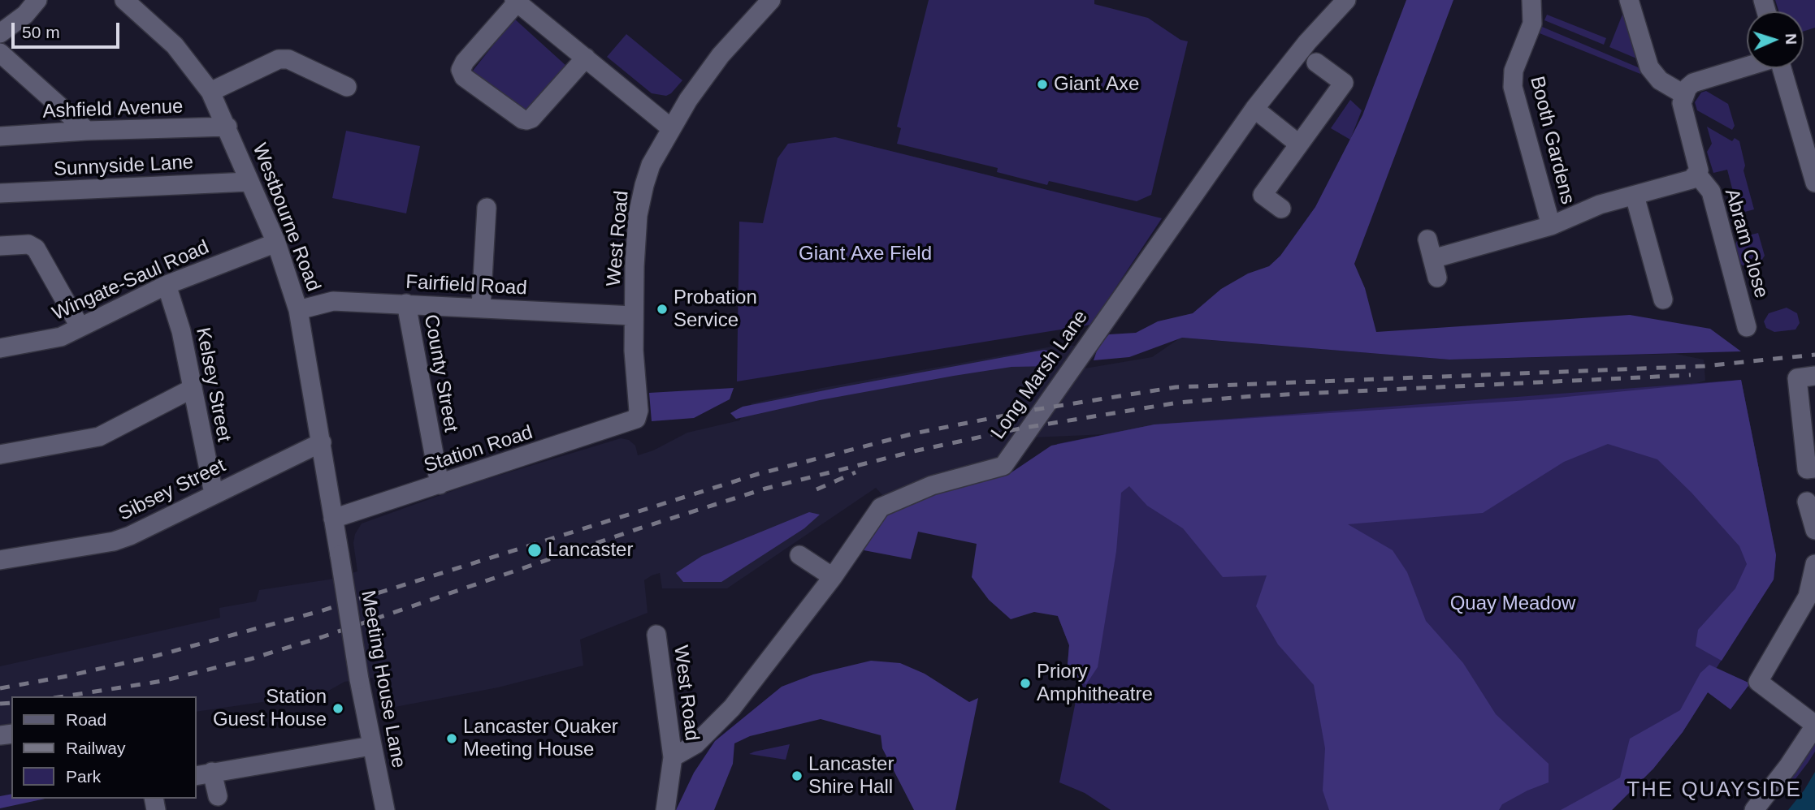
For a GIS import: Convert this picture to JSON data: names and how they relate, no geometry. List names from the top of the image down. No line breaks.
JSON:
{"streets":{"street":["Ashfield Avenue","Booth Gardens","Sunnyside Lane","Westbourne Road","West Road","Abram Close","Wingate-Saul Road","Fairfield Road","County Street","Long Marsh Lane","Kelsey Street","Station Road","Sibsey Street","Meeting House Lane"]},"crossings":[["Ashfield Avenue","Westbourne Road"],["Booth Gardens","Abram Close"],["Sunnyside Lane","Westbourne Road"],["Westbourne Road","Wingate-Saul Road"],["Westbourne Road","Fairfield Road"],["Westbourne Road","Station Road"],["Westbourne Road","Sibsey Street"],["Westbourne Road","Meeting House Lane"],["West Road","Fairfield Road"],["West Road","Long Marsh Lane"],["West Road","Station Road"],["Wingate-Saul Road","Kelsey Street"],["Fairfield Road","County Street"],["County Street","Station Road"],["Kelsey Street","Sibsey Street"]],"districts":["THE QUAYSIDE"],"parks":["Giant Axe Field","Quay Meadow"],"places":["Giant Axe","Probation Service","Lancaster","Priory Amphitheatre","Station Guest House","Lancaster Quaker Meeting House","Lancaster Shire Hall"],"legend":["Road","Railway","Park"],"scale_bar":"50 m","north":"right"}
